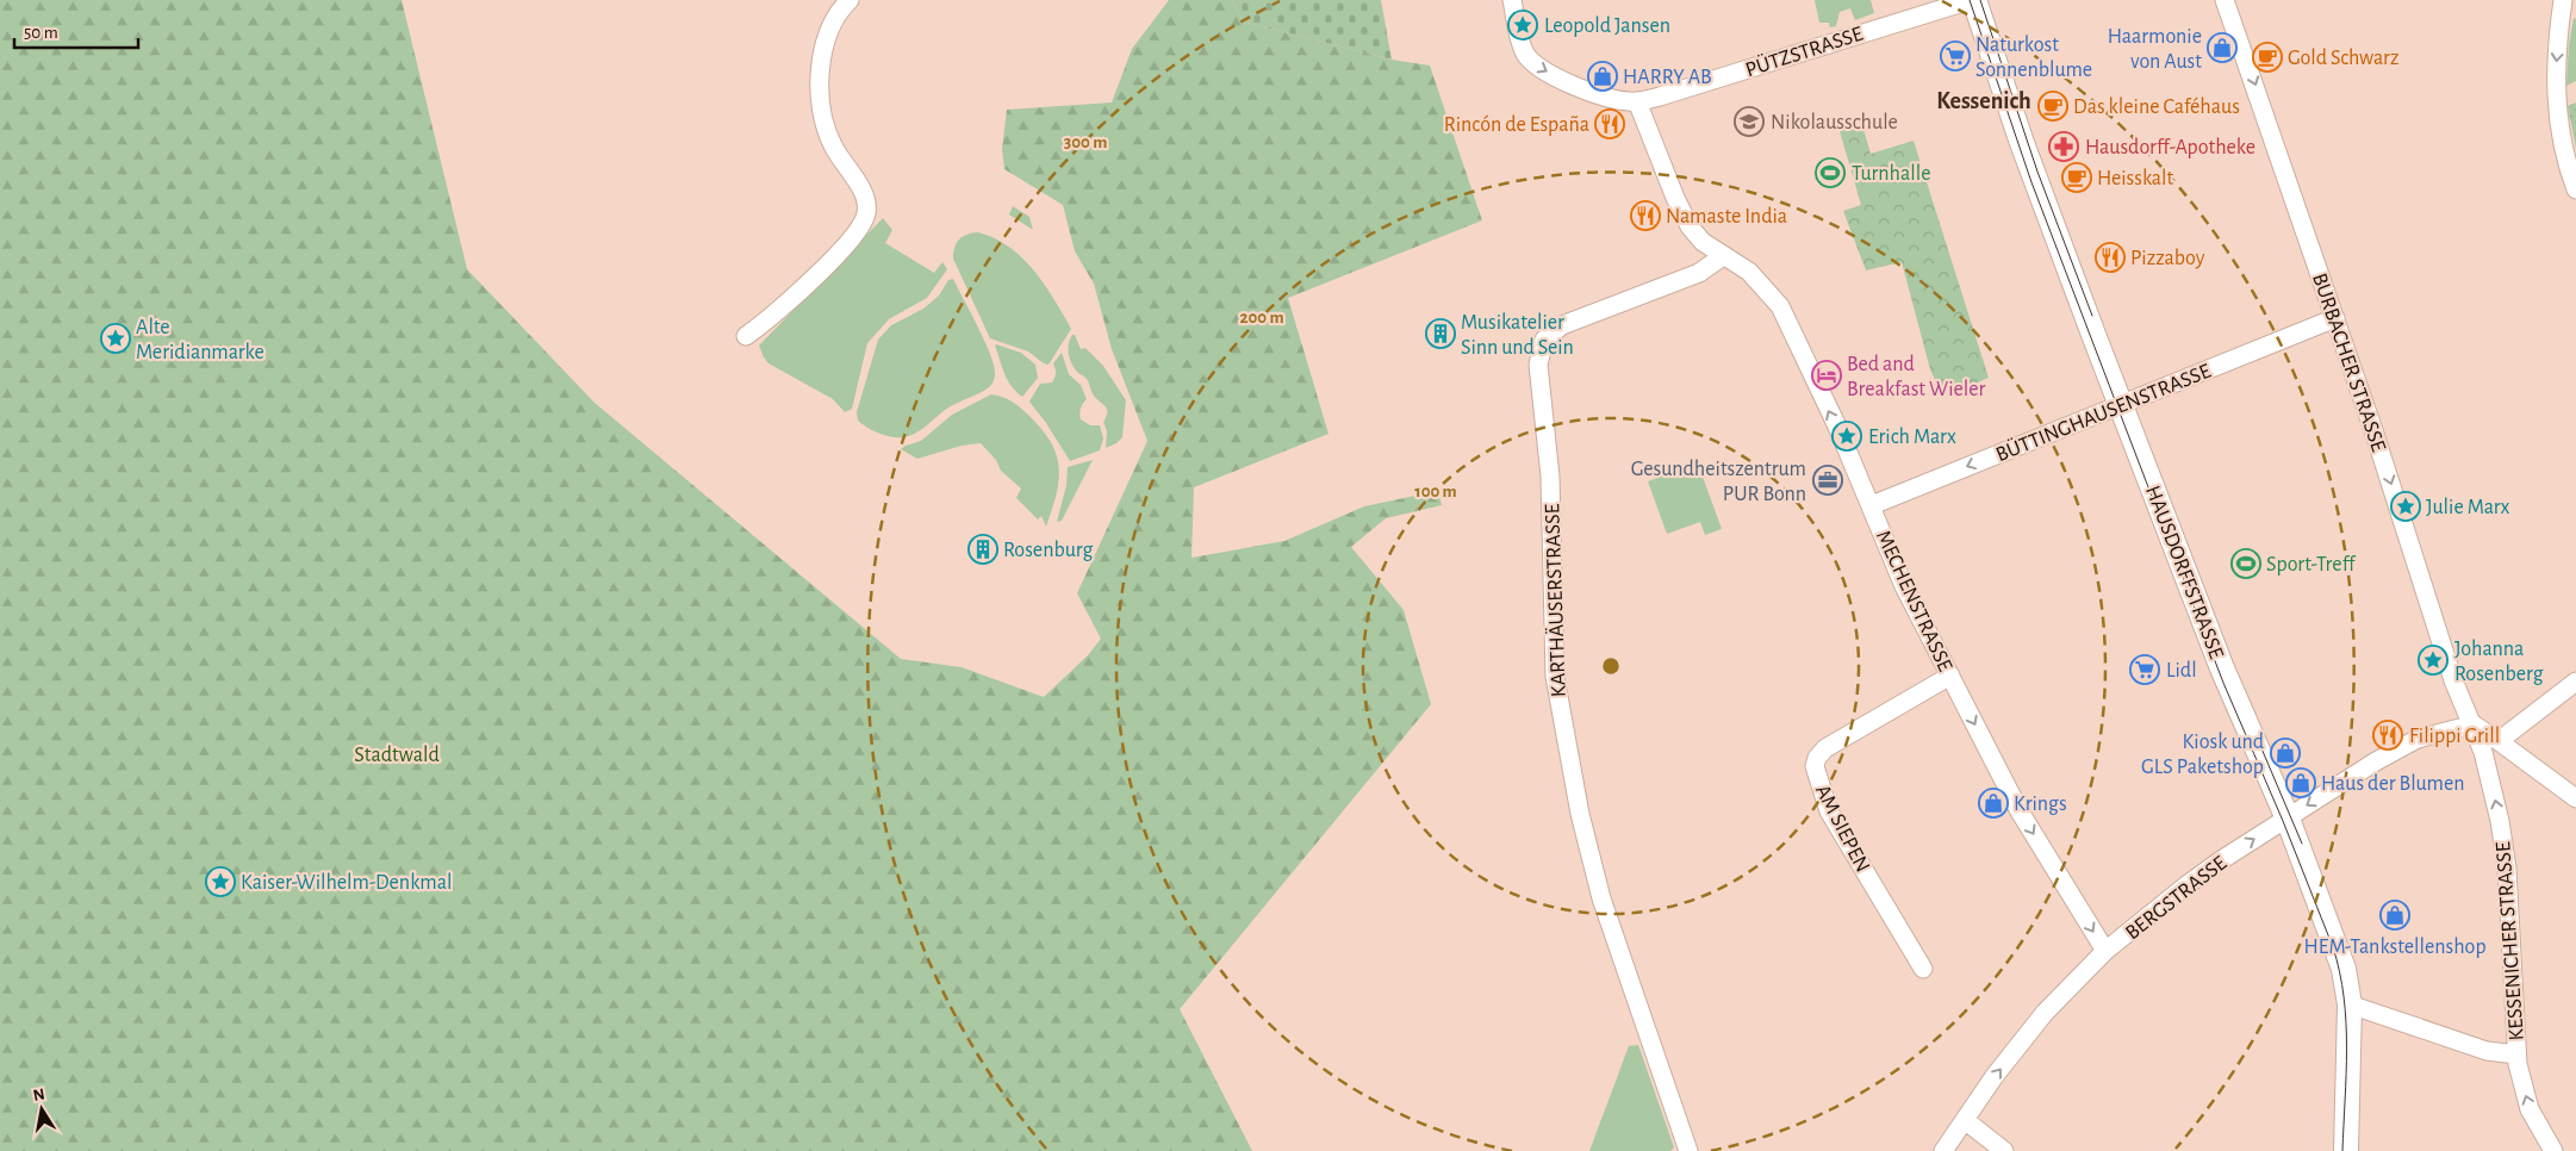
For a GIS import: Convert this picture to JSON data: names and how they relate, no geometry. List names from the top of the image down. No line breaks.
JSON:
{"streets":{"main road":["HAUSDORFFSTRASSE"],"street":["PÜTZSTRASSE","BURBACHER STRASSE","BÜTTINGHAUSENSTRASSE","KARTHÄUSERSTRASSE","MECHENSTRASSE","AM SIEPEN","BERGSTRASSE","KESSENICHER STRASSE"]},"crossings":[["PÜTZSTRASSE","HAUSDORFFSTRASSE"],["PÜTZSTRASSE","MECHENSTRASSE"],["BURBACHER STRASSE","BÜTTINGHAUSENSTRASSE"],["BURBACHER STRASSE","BERGSTRASSE"],["BURBACHER STRASSE","KESSENICHER STRASSE"],["BÜTTINGHAUSENSTRASSE","HAUSDORFFSTRASSE"],["BÜTTINGHAUSENSTRASSE","MECHENSTRASSE"],["HAUSDORFFSTRASSE","BERGSTRASSE"],["HAUSDORFFSTRASSE","KESSENICHER STRASSE"],["KARTHÄUSERSTRASSE","MECHENSTRASSE"],["MECHENSTRASSE","AM SIEPEN"],["MECHENSTRASSE","BERGSTRASSE"],["BERGSTRASSE","KESSENICHER STRASSE"]],"one_way":["BURBACHER STRASSE","BÜTTINGHAUSENSTRASSE","KESSENICHER STRASSE"],"districts":["Kessenich"],"parks":["Stadtwald"],"places":{"place":["Leopold Jansen","Alte Meridianmarke","Erich Marx","Julie Marx","Johanna Rosenberg","Kaiser-Wilhelm-Denkmal"],"shop":["Haarmonie von Aust","HARRY AB","Kiosk und GLS Paketshop","Haus der Blumen","Krings","HEM-Tankstellenshop"],"supermarket":["Naturkost Sonnenblume","Lidl"],"cafe":["Gold Schwarz","Das kleine Caféhaus","Heisskalt"],"school or university":["Nikolausschule"],"restaurant":["Rincón de España","Namaste India","Pizzaboy","Filippi Grill"],"pharmacy":["Hausdorff-Apotheke"],"sports":["Turnhalle","Sport-Treff"],"building":["Musikatelier Sinn und Sein","Rosenburg"],"hotel":["Bed and Breakfast Wieler"],"office":["Gesundheitszentrum PUR Bonn"]},"scale_bar":"50 m","north":"top","rings":["300 m","200 m","100 m"]}
